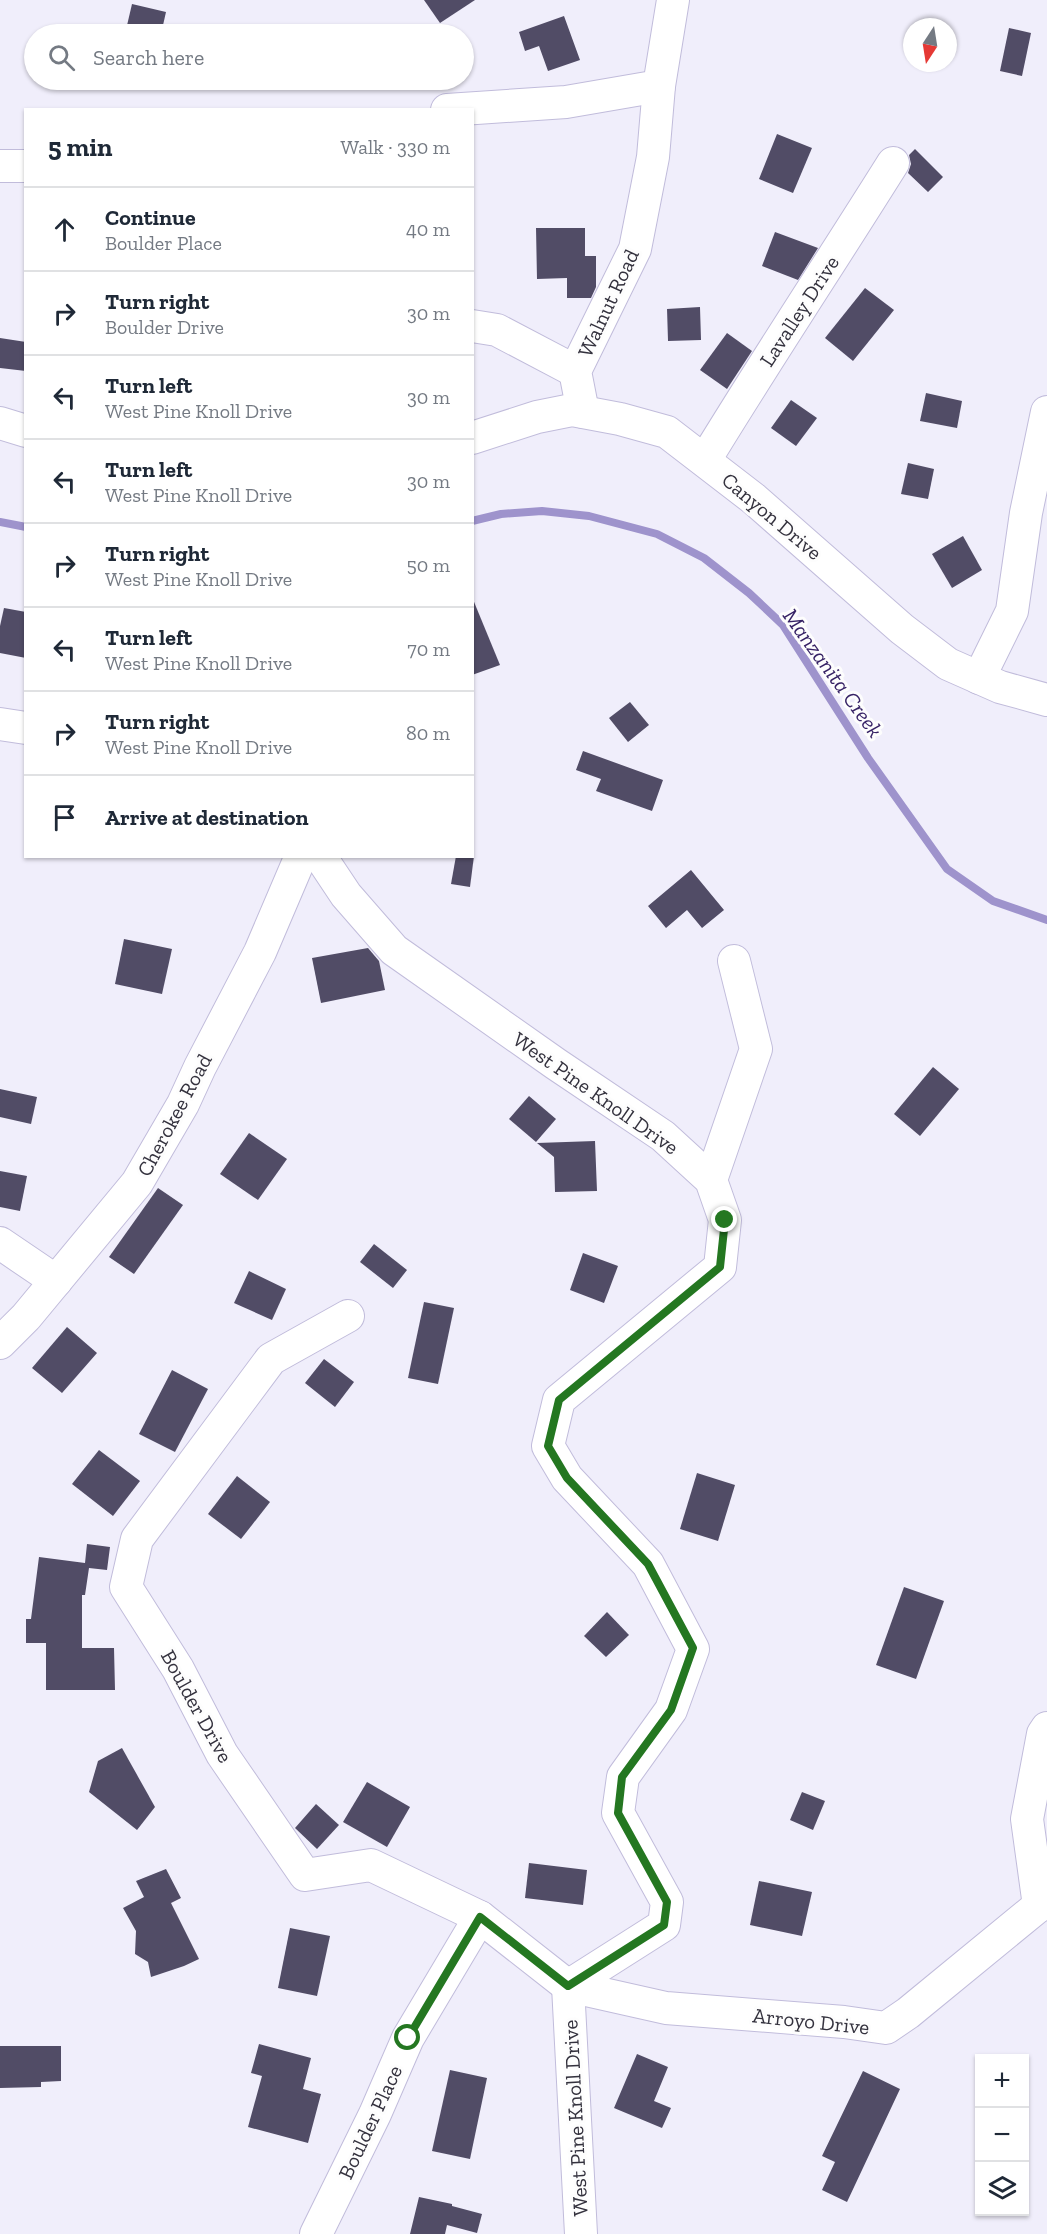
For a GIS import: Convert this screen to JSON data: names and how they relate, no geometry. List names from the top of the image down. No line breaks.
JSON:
{"streets":{"street":["Walnut Road","Lavalley Drive","Canyon Drive","West Pine Knoll Drive","Cherokee Road","Boulder Drive","Arroyo Drive","Boulder Place"]},"crossings":[["Walnut Road","Canyon Drive"],["Lavalley Drive","Canyon Drive"],["West Pine Knoll Drive","Boulder Drive"],["West Pine Knoll Drive","Arroyo Drive"],["Boulder Drive","Arroyo Drive"],["Boulder Drive","Boulder Place"]],"water":["Manzanita Creek"],"north":"bottom","page":{"search":"Search here","heading":["5 min","Walk · 330 m"],"list":[["Continue","Boulder Place","40 m"],["Turn right","Boulder Drive","30 m"],["Turn left","West Pine Knoll Drive","30 m"],["Turn left","West Pine Knoll Drive","30 m"],["Turn right","West Pine Knoll Drive","50 m"],["Turn left","West Pine Knoll Drive","70 m"],["Turn right","West Pine Knoll Drive","80 m"],"Arrive at destination"],"map_buttons":["+","−"]}}
